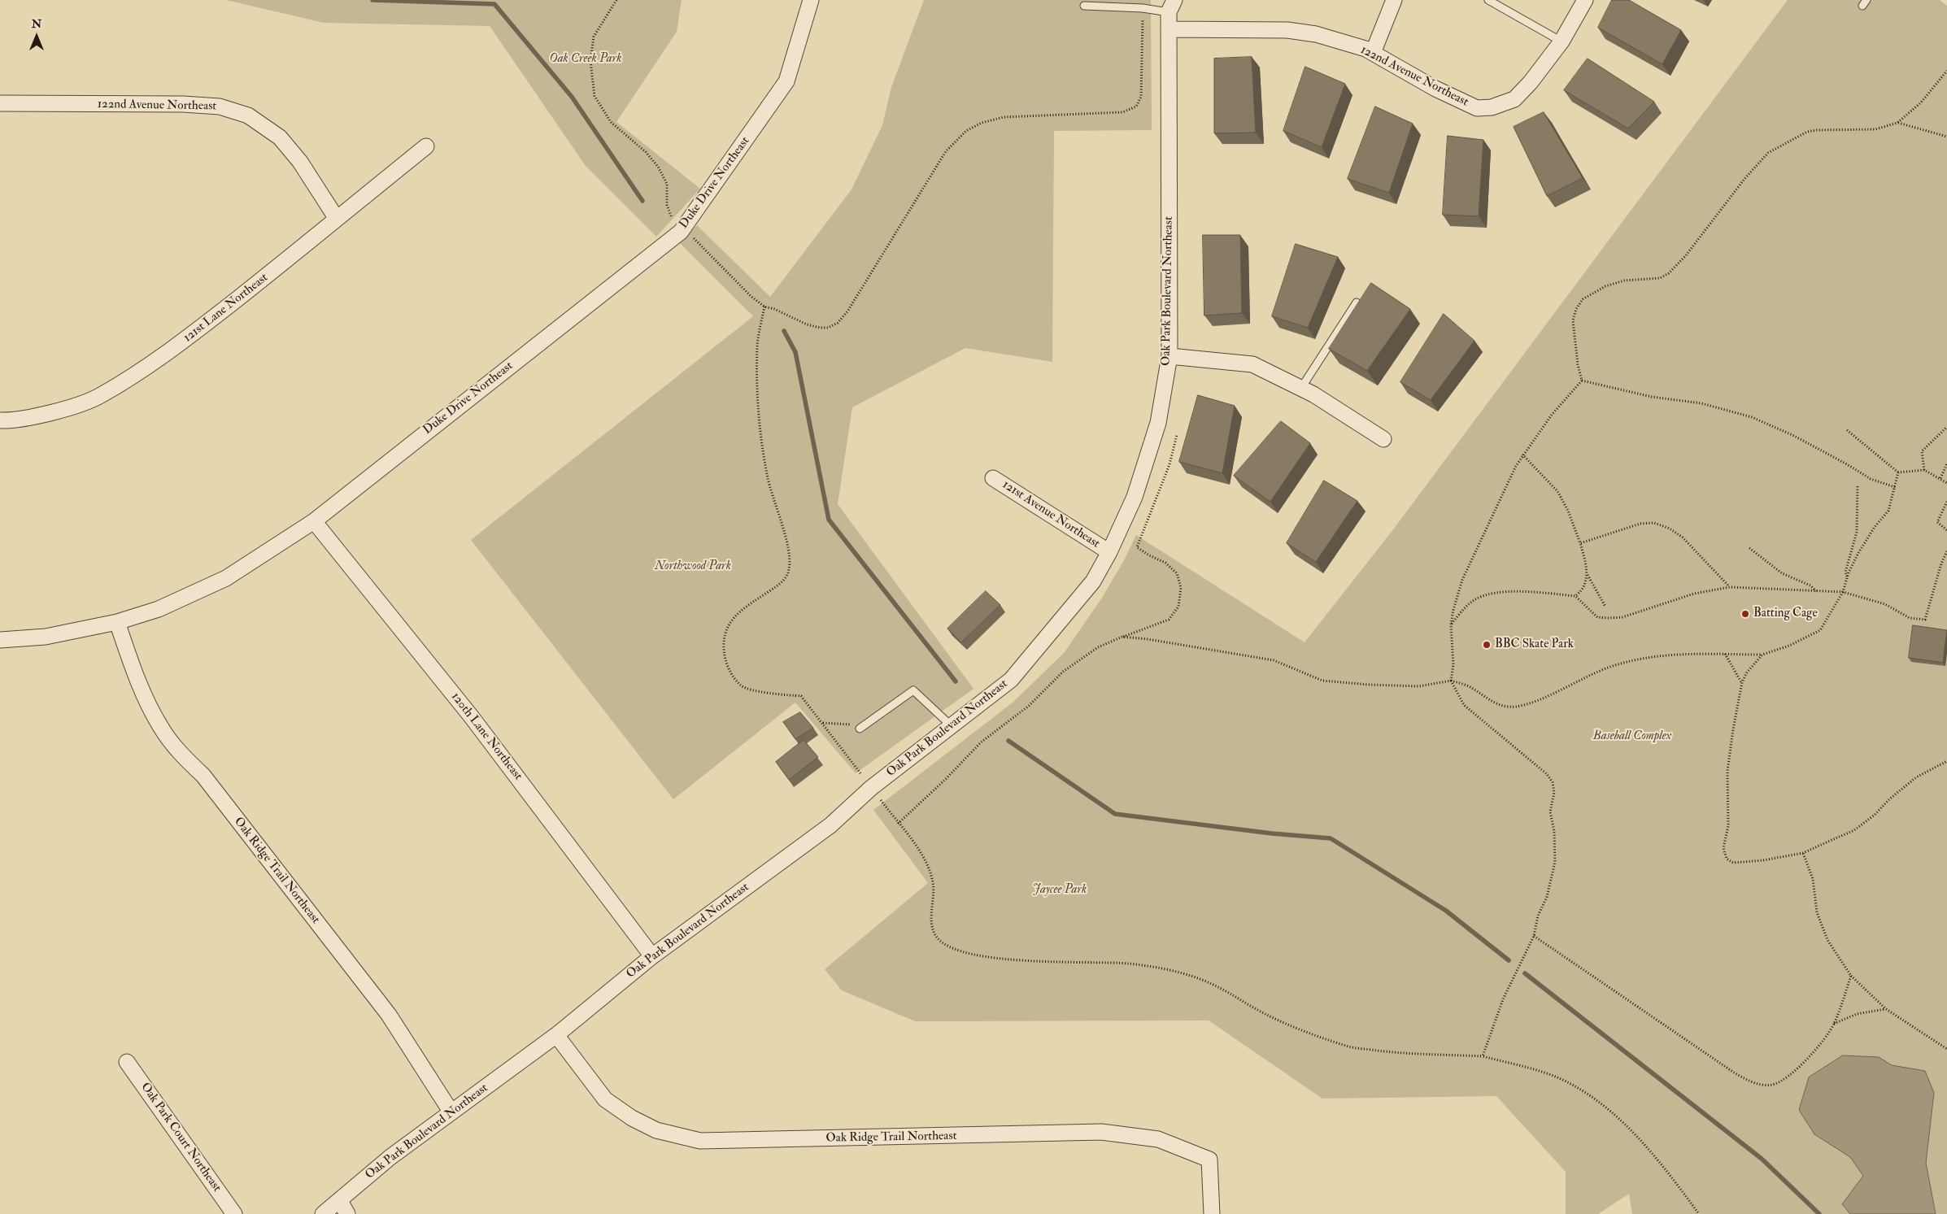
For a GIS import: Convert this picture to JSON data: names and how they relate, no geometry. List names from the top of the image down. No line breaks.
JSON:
{"streets":{"street":["122nd Avenue Northeast","Duke Drive Northeast","Oak Park Boulevard Northeast","121st Lane Northeast","121st Avenue Northeast","120th Lane Northeast","Oak Ridge Trail Northeast","Oak Park Court Northeast"]},"crossings":[["122nd Avenue Northeast","Oak Park Boulevard Northeast"],["122nd Avenue Northeast","121st Lane Northeast"],["Duke Drive Northeast","120th Lane Northeast"],["Duke Drive Northeast","Oak Ridge Trail Northeast"],["Oak Park Boulevard Northeast","121st Avenue Northeast"],["Oak Park Boulevard Northeast","120th Lane Northeast"],["Oak Park Boulevard Northeast","Oak Ridge Trail Northeast"]],"parks":["Oak Creek Park","Northwood Park","Baseball Complex","Jaycee Park"],"places":["Batting Cage","BBC Skate Park"],"north":"top"}
